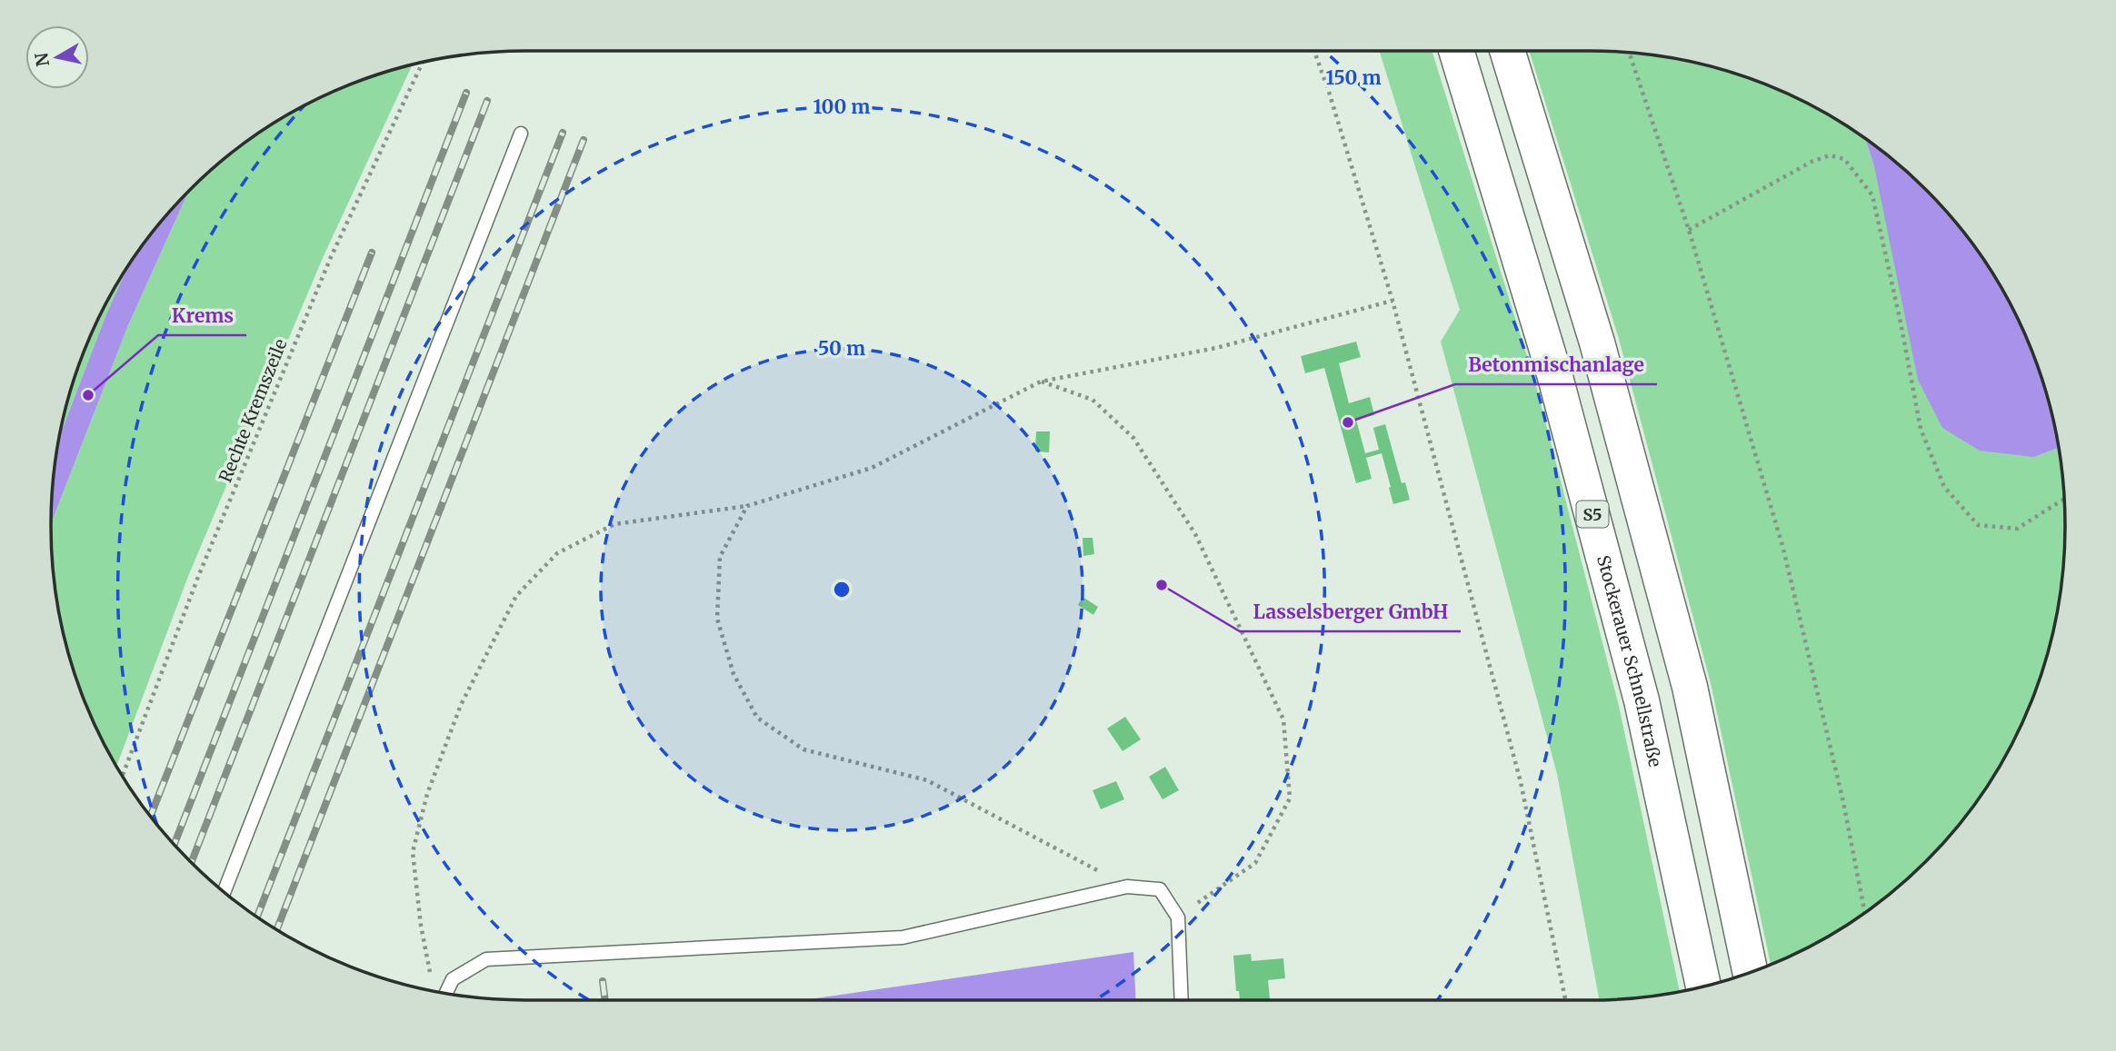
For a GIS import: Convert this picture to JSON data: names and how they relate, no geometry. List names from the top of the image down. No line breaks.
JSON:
{"streets":{"highway":["S5","Stockerauer Schnellstraße"],"path":["Rechte Kremszeile"]},"places":["Krems","Betonmischanlage","Lasselsberger GmbH"],"north":"left","rings":["150 m","100 m","50 m"]}
